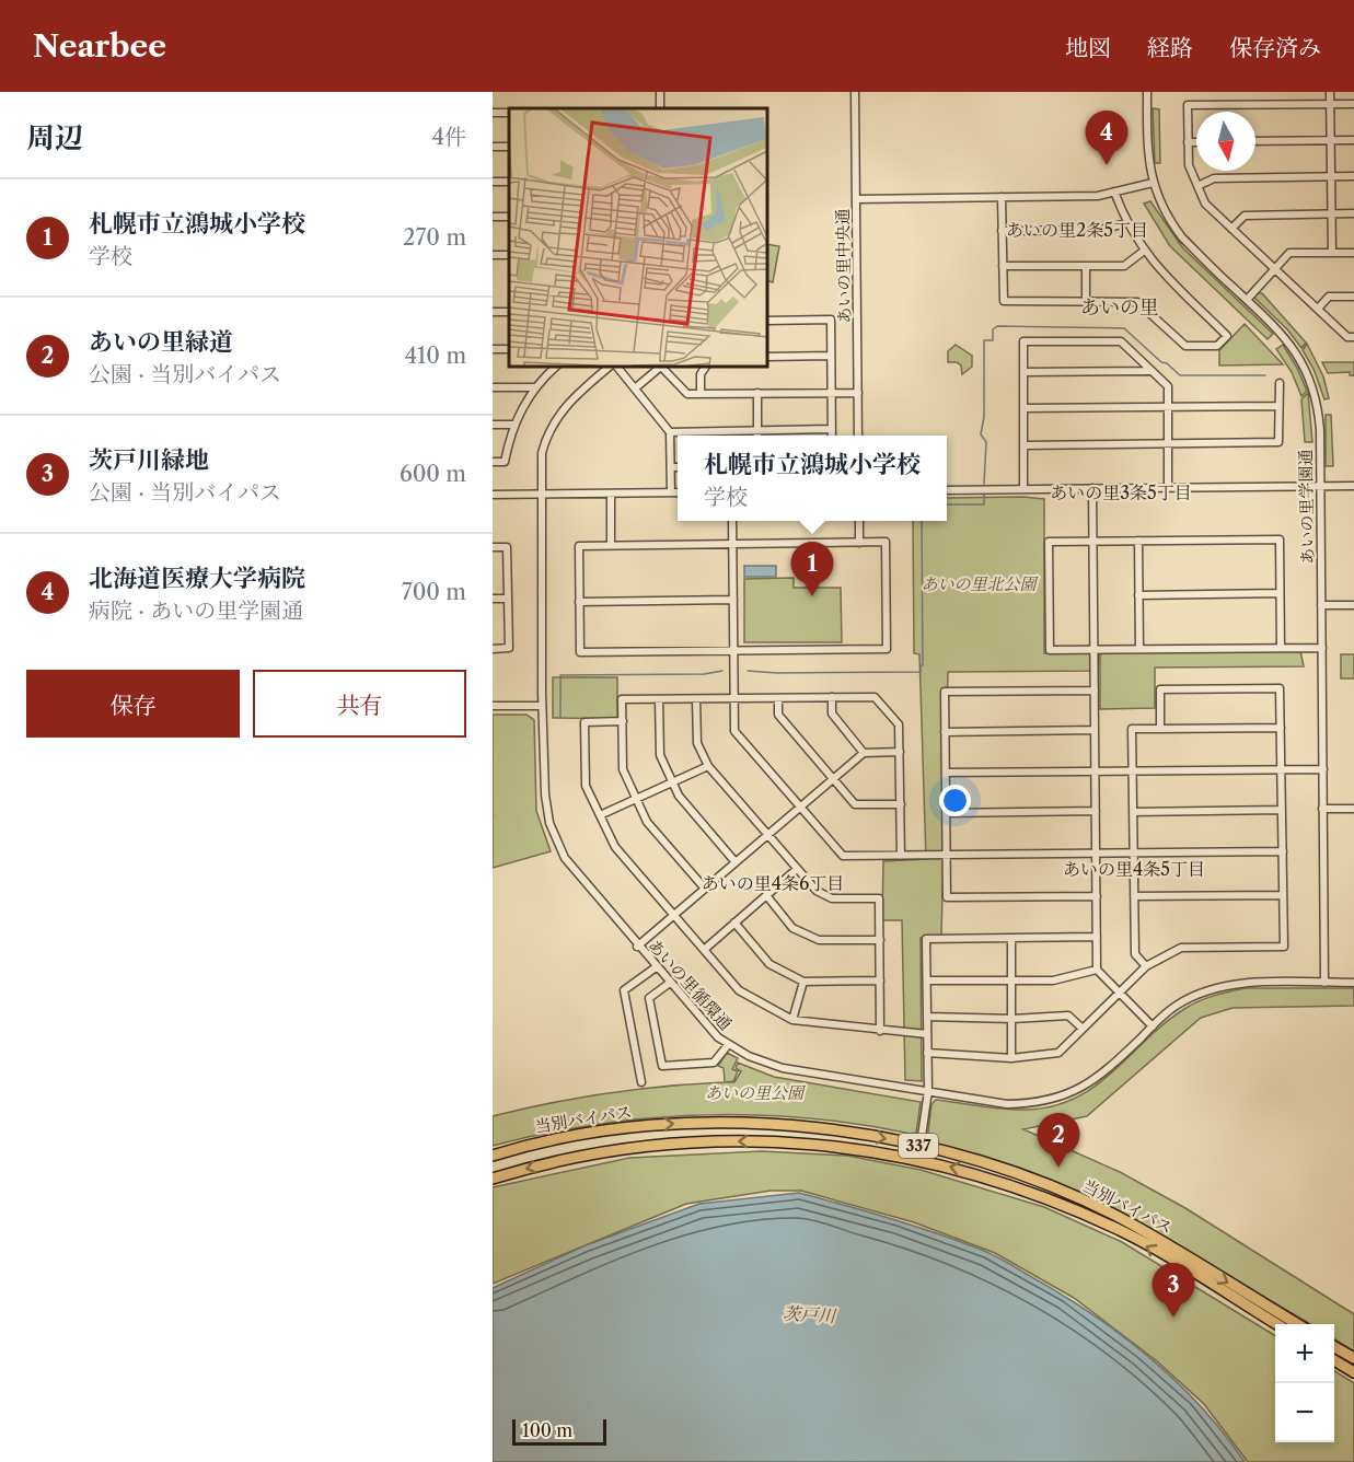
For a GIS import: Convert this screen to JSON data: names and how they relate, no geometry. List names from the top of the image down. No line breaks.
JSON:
{"streets":{"highway":["当別バイパス","337"],"street":["あいの里中央通","あいの里学園通","あいの里循環通"]},"crossings":[["あいの里学園通","あいの里循環通"]],"districts":["あいの里2条5丁目","あいの里","あいの里3条5丁目","あいの里4条5丁目","あいの里4条6丁目"],"water":["茨戸川"],"parks":["あいの里北公園","あいの里公園"],"scale_bar":"100 m","north":"bottom","page":{"header":"Nearbee","nav":["地図","経路","保存済み"],"heading":["周辺","4件"],"pins":["4","1","2","3"],"list":[{"mark":"1","name":"札幌市立鴻城小学校","note":"学校","value":"270 m"},{"mark":"2","name":"あいの里緑道","note":"公園 · 当別バイパス","value":"410 m"},{"mark":"3","name":"茨戸川緑地","note":"公園 · 当別バイパス","value":"600 m"},{"mark":"4","name":"北海道医療大学病院","note":"病院 · あいの里学園通","value":"700 m"}],"popup":["札幌市立鴻城小学校","学校"],"buttons":["保存","共有"],"map_buttons":["+","−"],"scale":"100 m"}}
